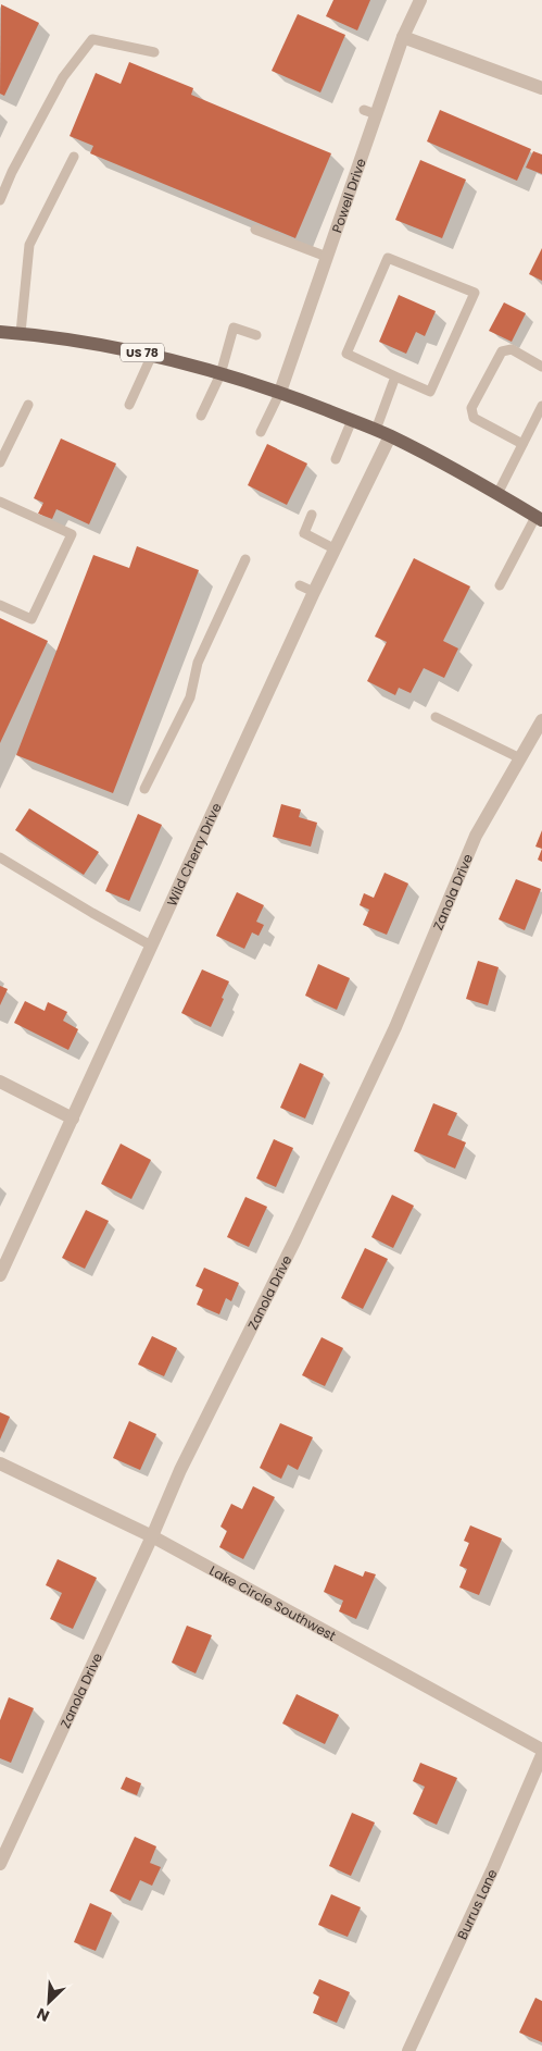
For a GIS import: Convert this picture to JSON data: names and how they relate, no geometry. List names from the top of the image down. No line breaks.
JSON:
{"streets":{"main road":["US 78"],"street":["Powell Drive","Wild Cherry Drive","Zanola Drive","Lake Circle Southwest","Burrus Lane"]},"crossings":[["Powell Drive","US 78"],["US 78","Wild Cherry Drive"],["Zanola Drive","Lake Circle Southwest"]],"north":"bottom left"}
